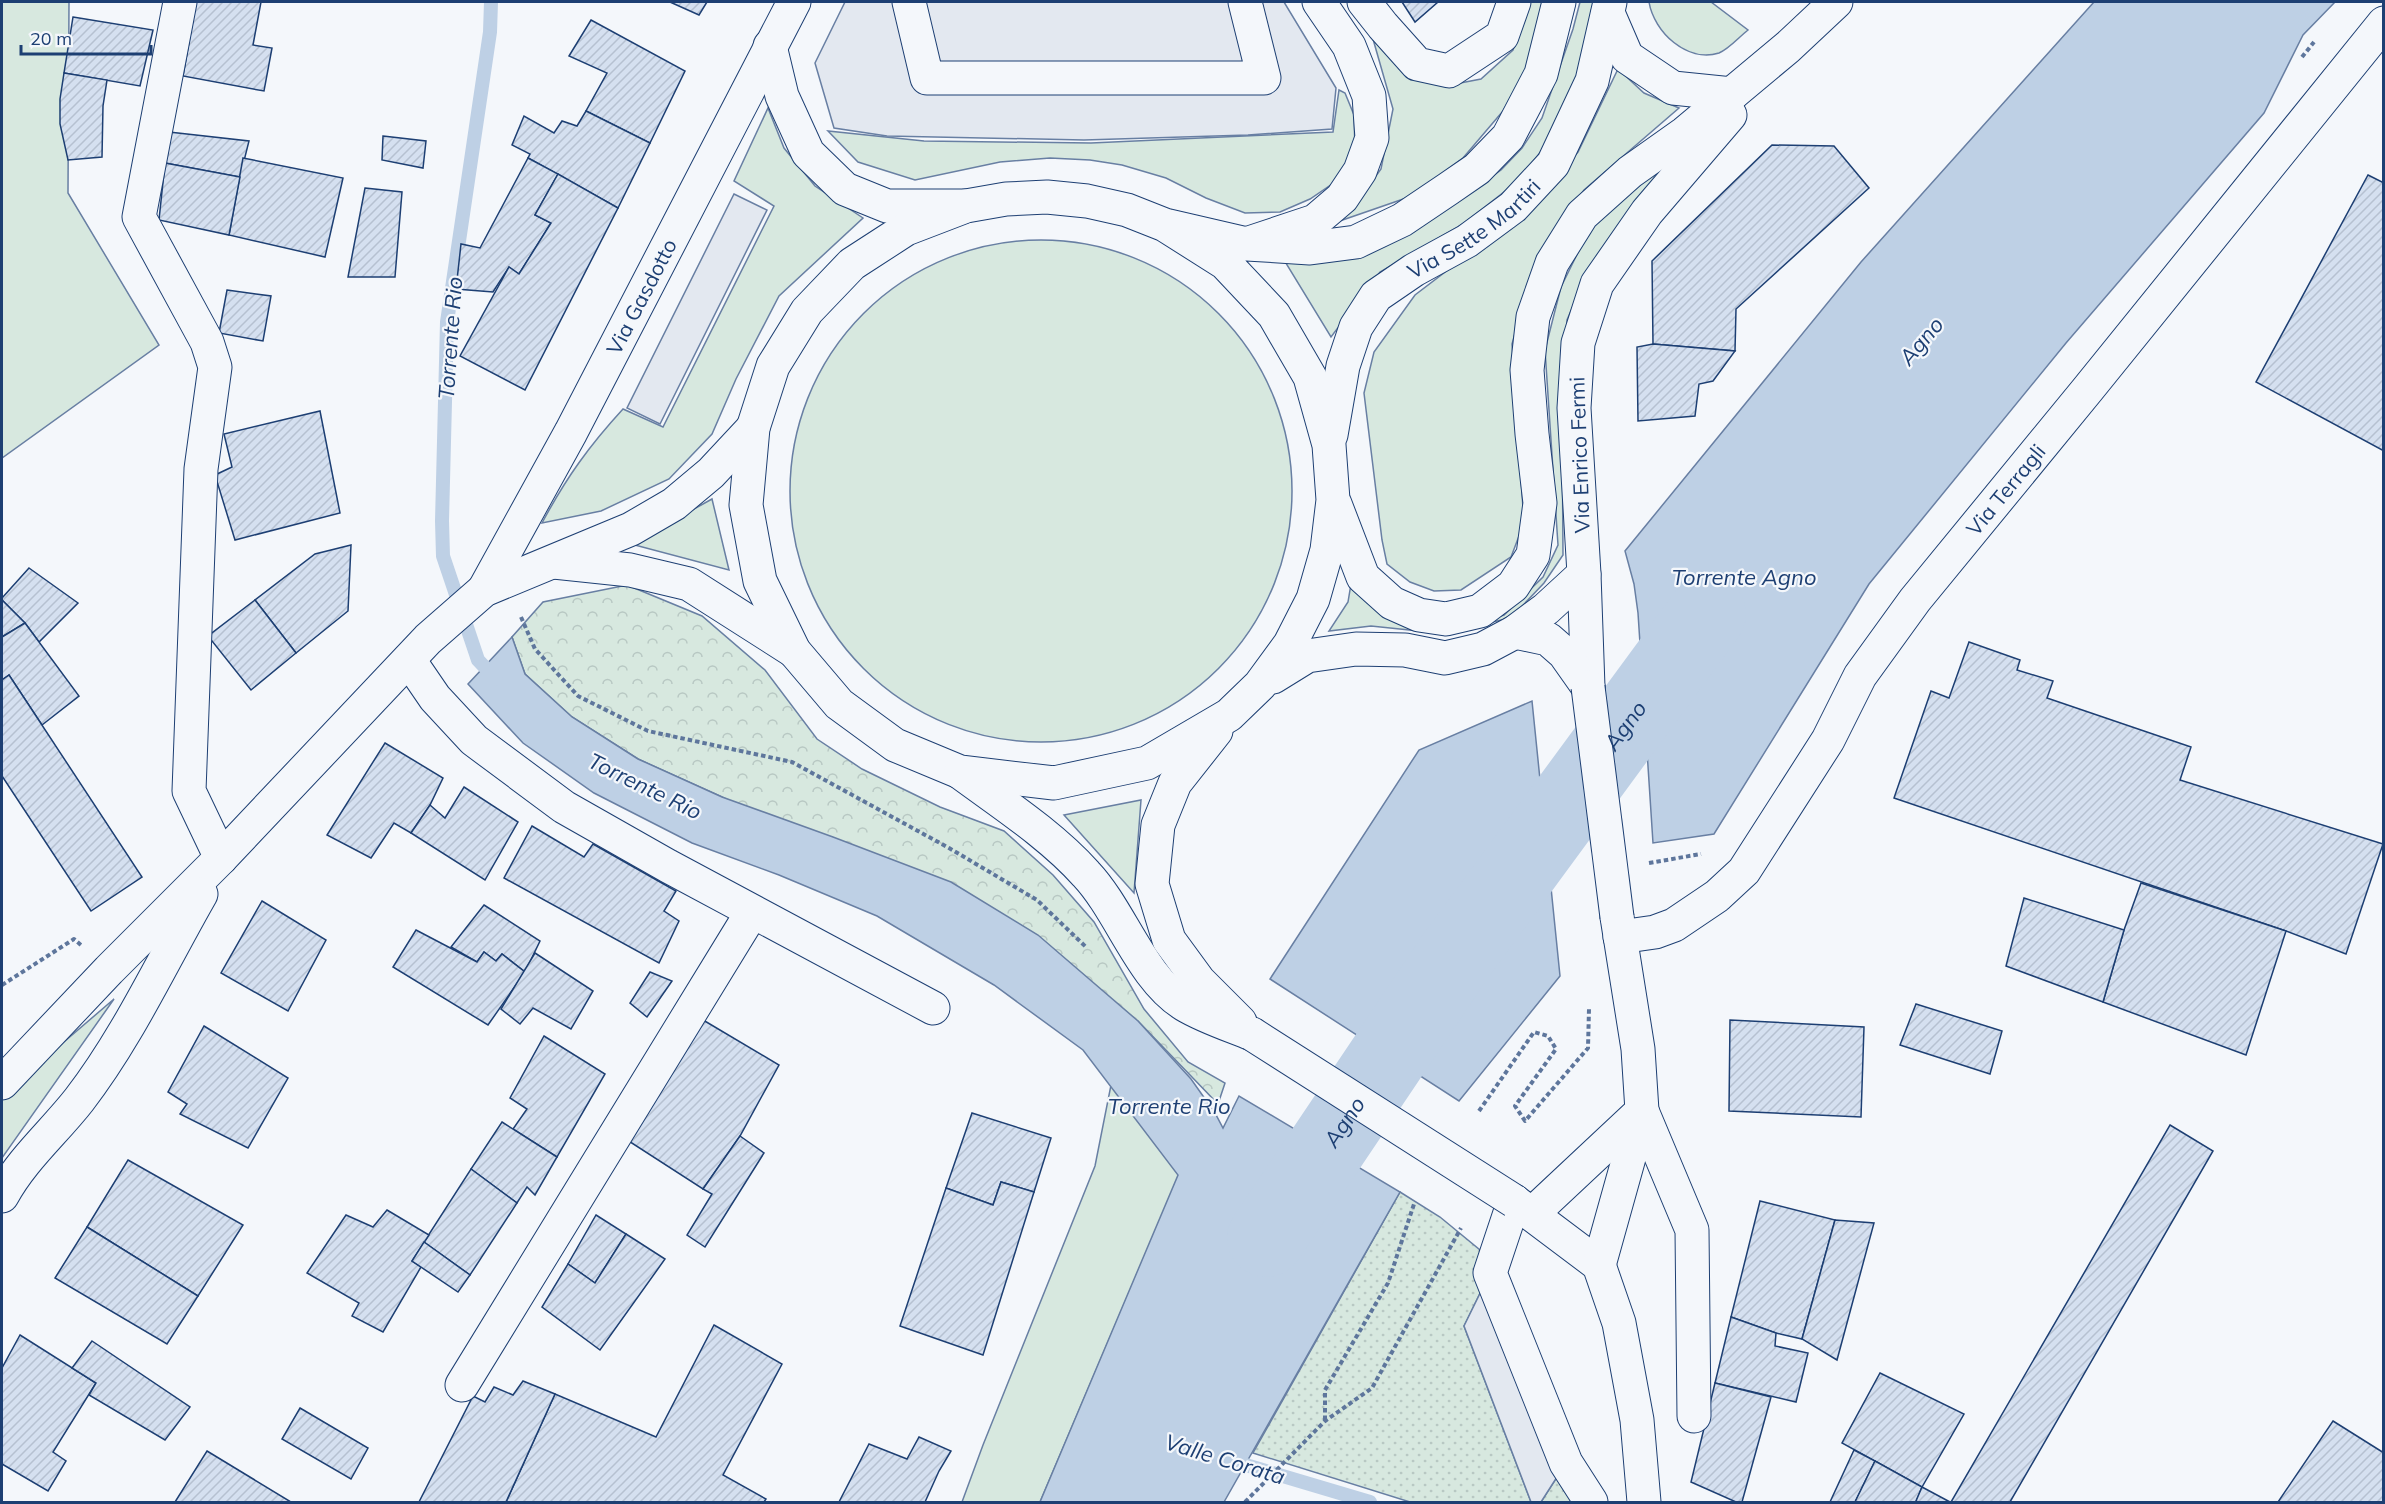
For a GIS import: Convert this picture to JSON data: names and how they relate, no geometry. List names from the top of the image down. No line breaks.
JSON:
{"streets":{"main road":["Via Sette Martiri","Via Gasdotto","Via Enrico Fermi","Via Terragli"]},"crossings":[["Via Enrico Fermi","Via Terragli"]],"water":["Torrente Rio","Agno","Torrente Agno","Valle Corata"],"scale_bar":"20 m"}
